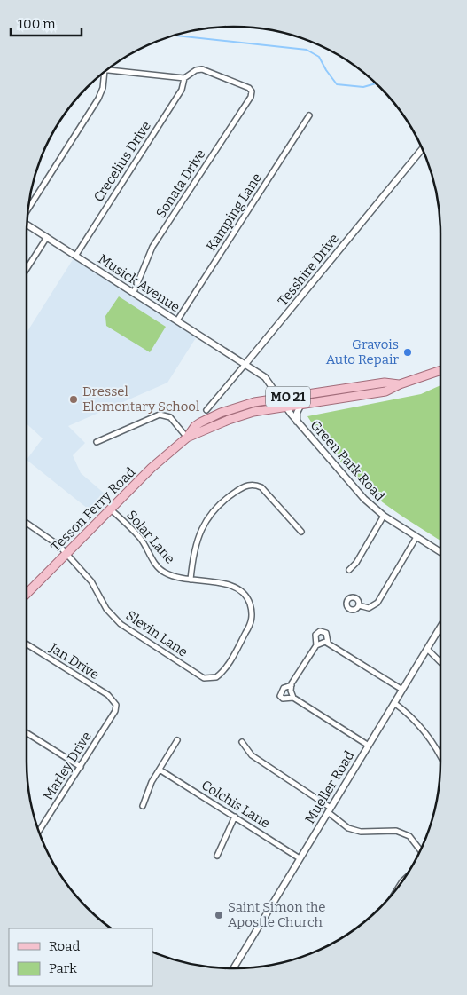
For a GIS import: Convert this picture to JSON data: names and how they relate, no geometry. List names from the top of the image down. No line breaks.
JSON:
{"streets":{"main road":["MO 21","Tesson Ferry Road"],"street":["Crecelius Drive","Sonata Drive","Kamping Lane","Tesshire Drive","Musick Avenue","Green Park Road","Solar Lane","Slevin Lane","Jan Drive","Marley Drive","Mueller Road","Colchis Lane"]},"crossings":[["Crecelius Drive","Sonata Drive"],["Crecelius Drive","Musick Avenue"],["Sonata Drive","Musick Avenue"],["Kamping Lane","Musick Avenue"],["Tesshire Drive","Musick Avenue"],["Tesshire Drive","Green Park Road"],["Musick Avenue","Green Park Road"],["Green Park Road","Tesson Ferry Road"],["Tesson Ferry Road","Solar Lane"],["Tesson Ferry Road","Slevin Lane"],["Solar Lane","Slevin Lane"],["Jan Drive","Marley Drive"],["Mueller Road","Colchis Lane"]],"places":["Gravois Auto Repair","Dressel Elementary School","Saint Simon the Apostle Church"],"legend":["Road","Park"],"scale_bar":"100 m"}
